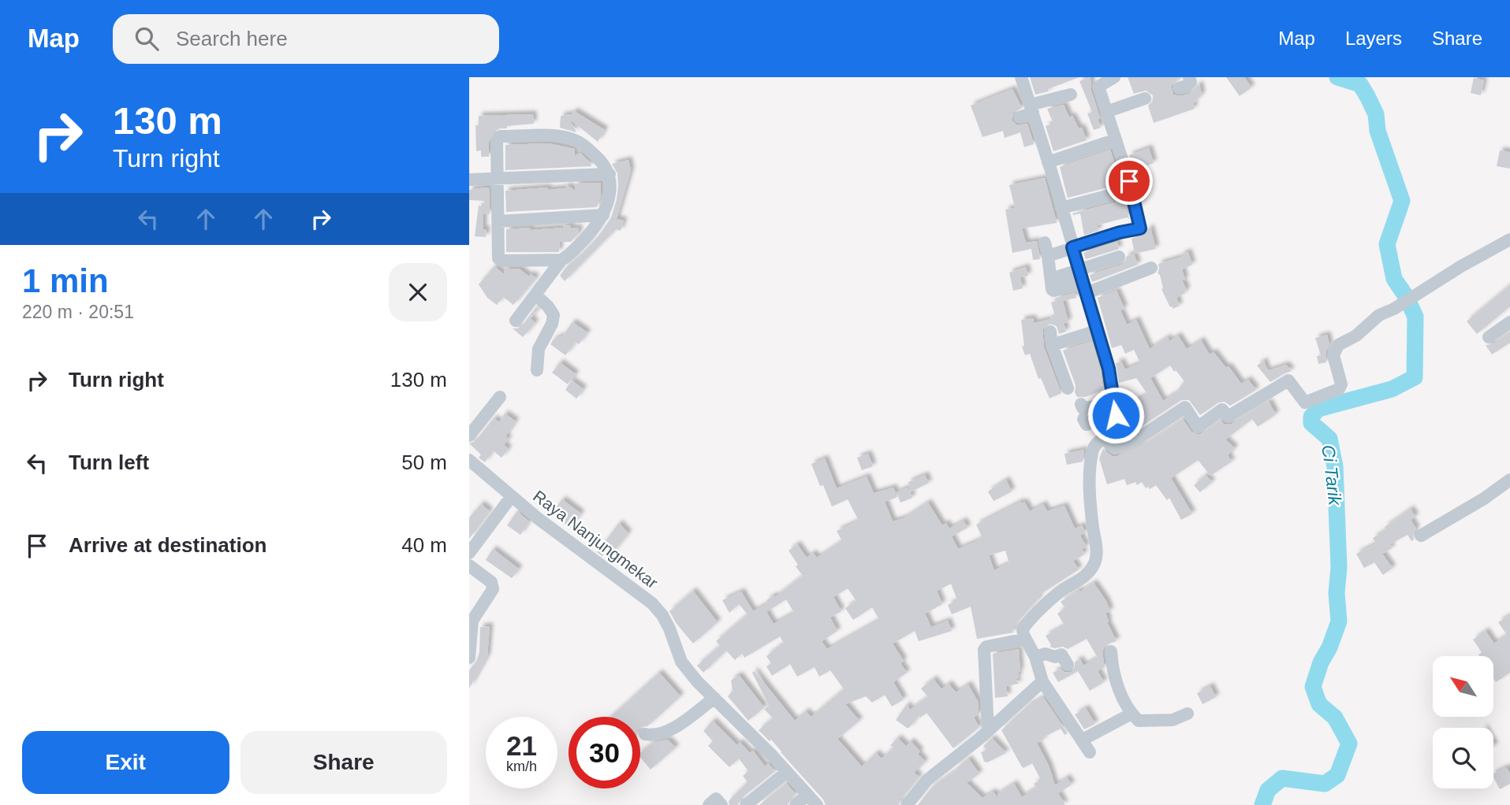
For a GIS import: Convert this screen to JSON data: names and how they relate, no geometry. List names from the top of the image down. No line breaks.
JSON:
{"streets":{"street":["Raya Nanjungmekar"]},"water":["Ci Tarik"],"north":"top left","page":{"header":"Map","search":"Search here","nav":["Map","Layers","Share"],"turn":["130 m","Turn right"],"heading":["1 min","220 m · 20:51"],"list":[{"name":"Turn right","value":"130 m"},{"name":"Turn left","value":"50 m"},{"name":"Arrive at destination","value":"40 m"}],"speed":"21 km/h","limit":"30","buttons":["Exit","Share"]}}
